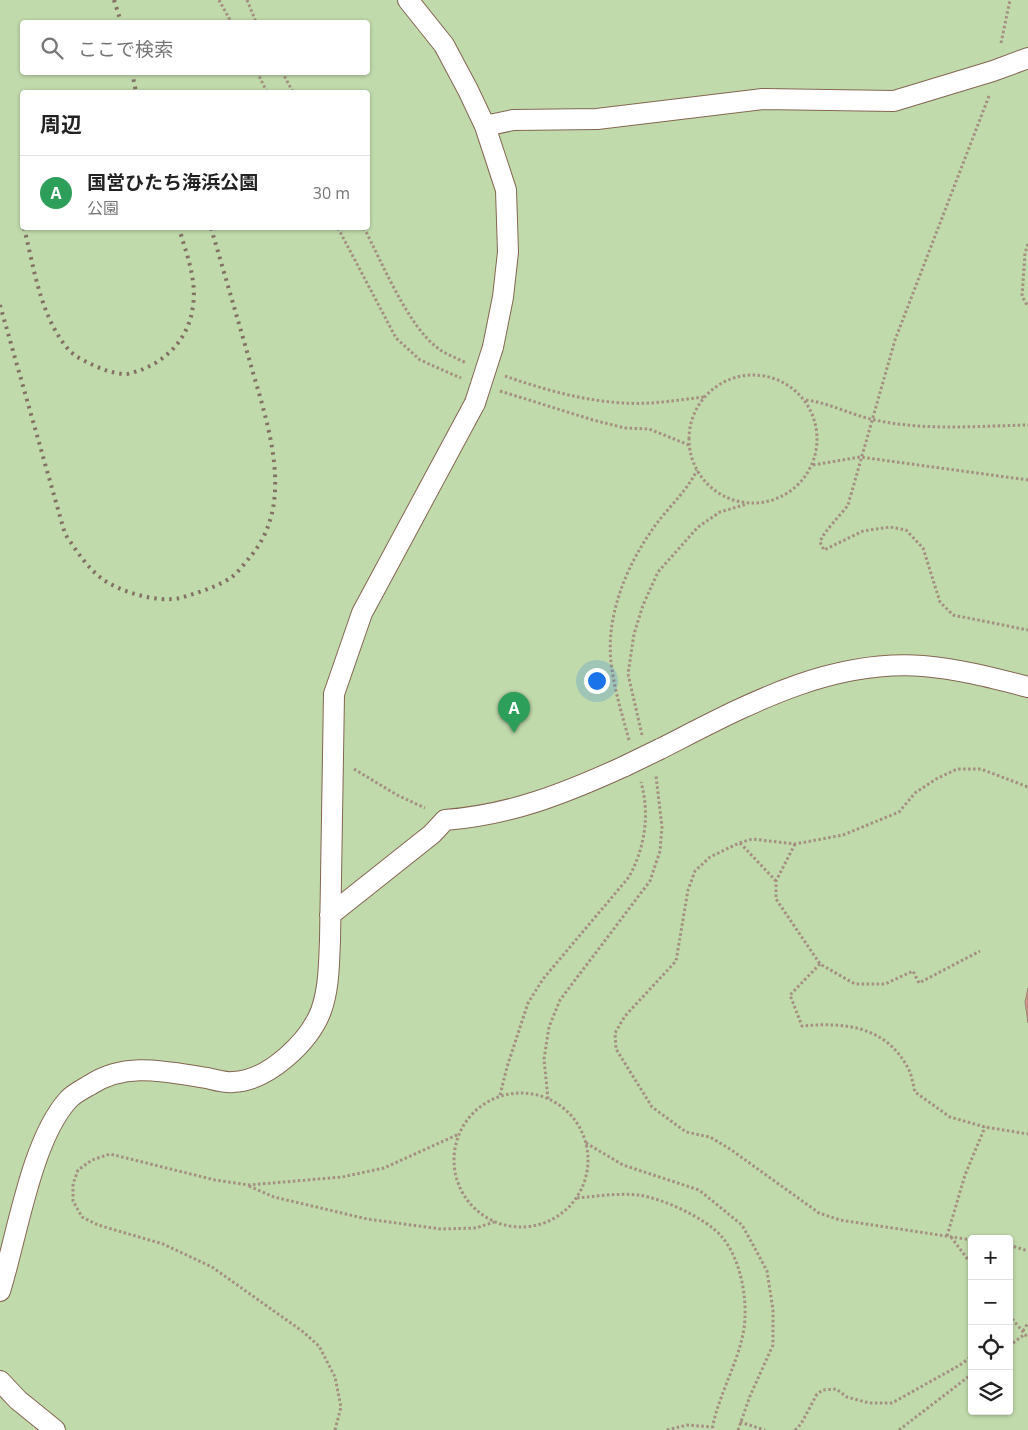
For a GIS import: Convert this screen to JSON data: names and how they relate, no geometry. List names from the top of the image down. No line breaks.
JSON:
{"page":{"search":"ここで検索","heading":"周辺","list":[{"mark":"A","name":"国営ひたち海浜公園","note":"公園","value":"30 m"}],"pins":"A","map_buttons":["+","−"]}}
